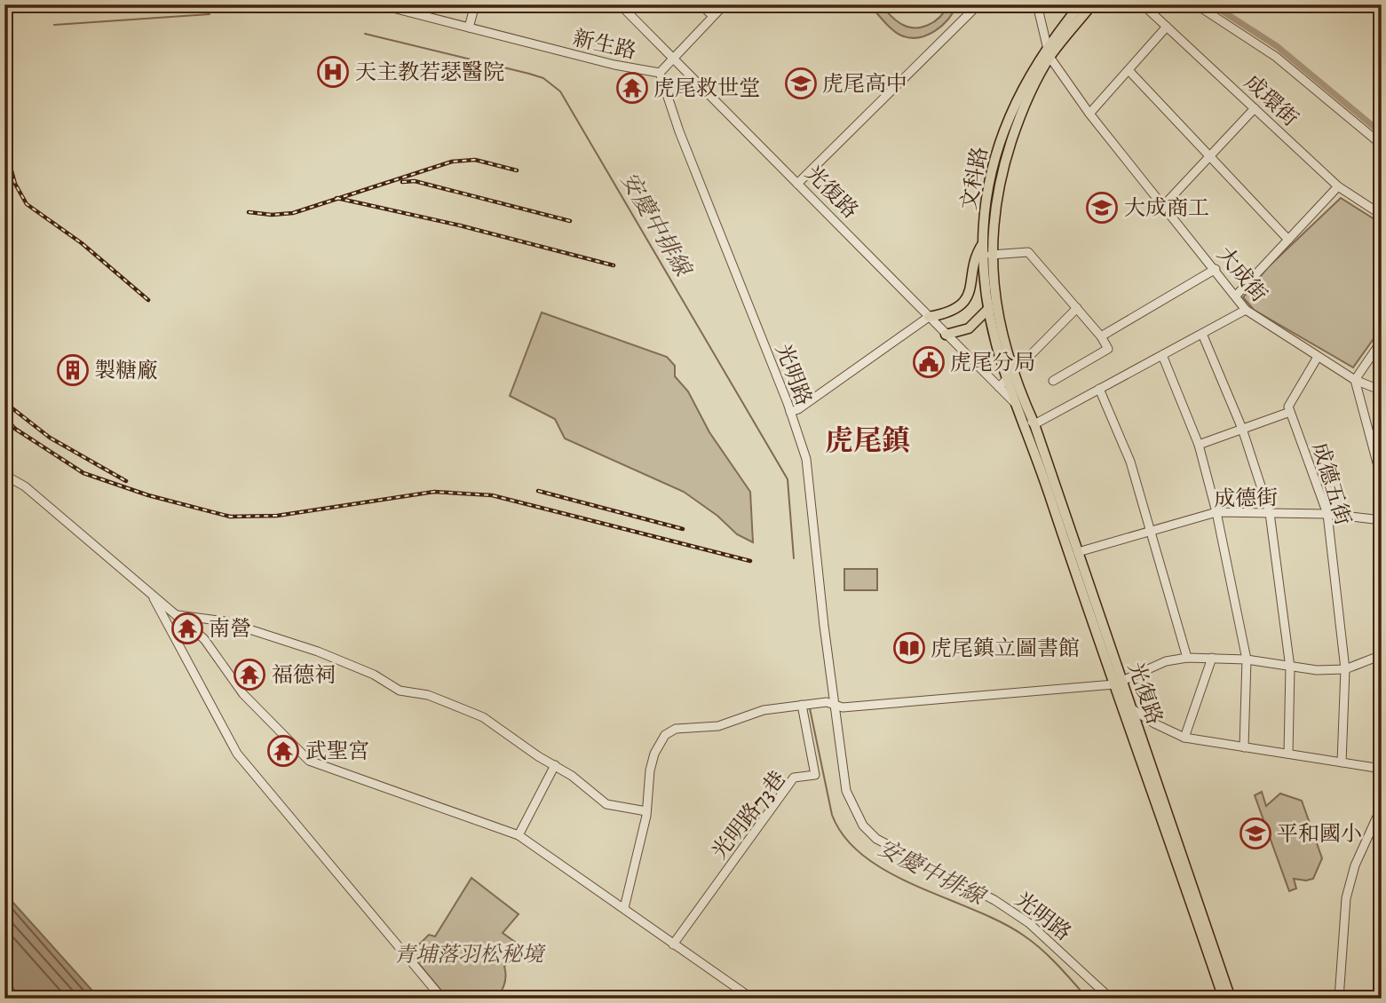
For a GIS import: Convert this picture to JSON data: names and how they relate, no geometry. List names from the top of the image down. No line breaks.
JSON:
{"streets":{"main road":["文科路","光復路"],"street":["新生路","成環街","大成街","光明路","成德五街","成德街","光明路73巷"]},"crossings":[["新生路","光復路"],["新生路","光明路"],["文科路","光復路"],["文科路","大成街"],["光復路","成德街"],["成德五街","成德街"]],"districts":["虎尾鎮"],"water":["安慶中排線"],"parks":["青埔落羽松秘境"],"places":{"hospital":["天主教若瑟醫院"],"school or university":["虎尾高中","大成商工","平和國小"],"temple":["虎尾救世堂","南營","福德祠","武聖宮"],"public building":["虎尾分局"],"building":["製糖廠"],"library":["虎尾鎮立圖書館"]}}
